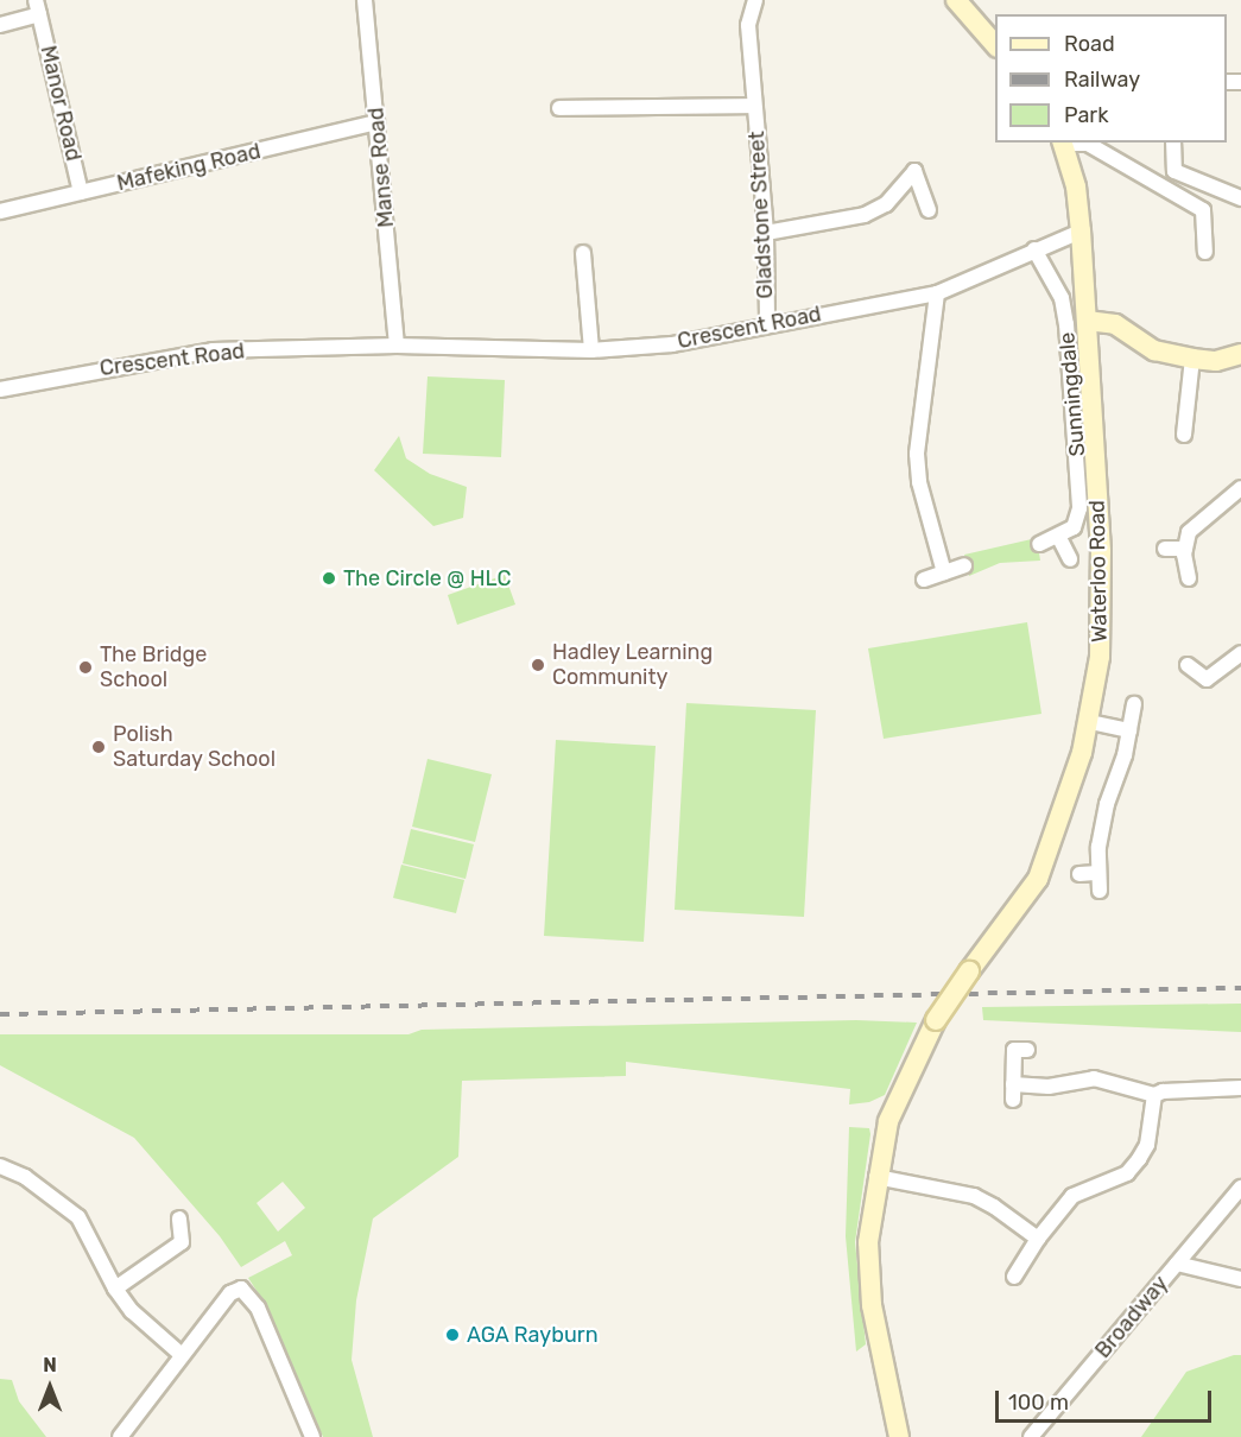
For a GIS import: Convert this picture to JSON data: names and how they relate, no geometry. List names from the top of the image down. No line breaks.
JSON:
{"streets":{"street":["Manor Road","Mafeking Road","Manse Road","Gladstone Street","Crescent Road","Sunningdale","Waterloo Road","Broadway"]},"crossings":[["Manor Road","Mafeking Road"],["Mafeking Road","Manse Road"],["Manse Road","Crescent Road"],["Gladstone Street","Crescent Road"],["Crescent Road","Sunningdale"],["Crescent Road","Waterloo Road"]],"places":["The Circle @ HLC","Hadley Learning Community","The Bridge School","Polish Saturday School","AGA Rayburn"],"legend":["Road","Railway","Park"],"scale_bar":"100 m","north":"top"}
